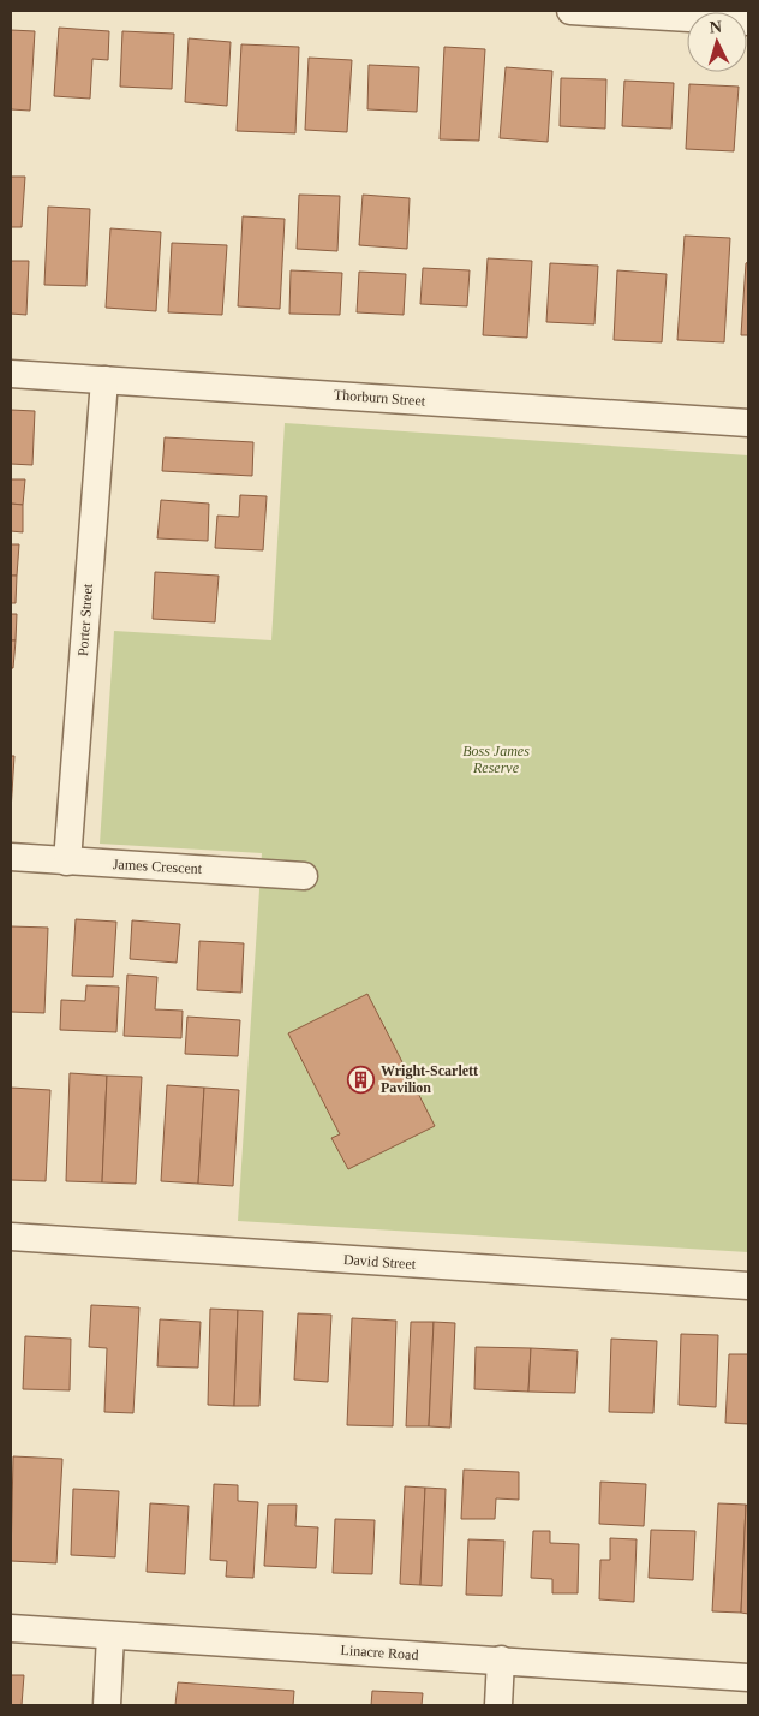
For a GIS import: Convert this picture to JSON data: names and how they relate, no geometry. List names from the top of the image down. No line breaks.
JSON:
{"streets":{"street":["Thorburn Street","Porter Street","James Crescent","David Street","Linacre Road"]},"crossings":[["Thorburn Street","Porter Street"],["Porter Street","James Crescent"]],"parks":["Boss James Reserve"],"places":{"building":["Wright-Scarlett Pavilion"]},"north":"top"}
